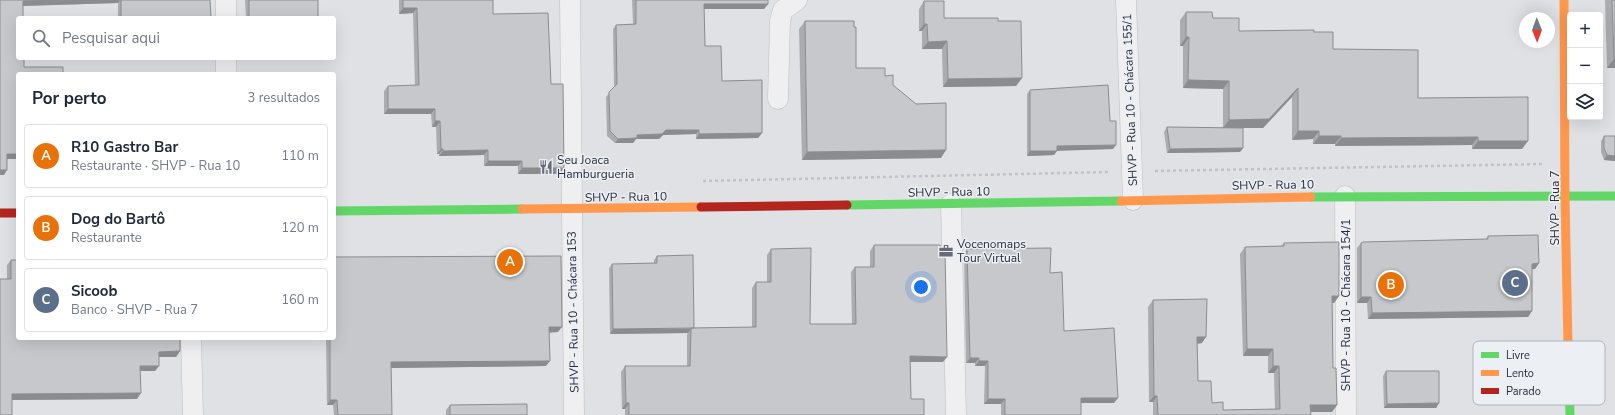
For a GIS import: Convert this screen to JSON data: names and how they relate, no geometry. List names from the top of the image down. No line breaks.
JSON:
{"streets":{"street":["SHVP - Rua 10 - Chácara 155/1","SHVP - Rua 10","SHVP - Rua 7","SHVP - Rua 10 - Chácara 154/1","SHVP - Rua 10 - Chácara 153"]},"crossings":[["SHVP - Rua 10 - Chácara 155/1","SHVP - Rua 10"],["SHVP - Rua 10","SHVP - Rua 7"],["SHVP - Rua 10","SHVP - Rua 10 - Chácara 154/1"],["SHVP - Rua 10","SHVP - Rua 10 - Chácara 153"]],"places":{"restaurant":["Seu Joaca Hamburgueria"],"office":["Vocenomaps Tour Virtual"]},"legend":["Livre","Lento","Parado"],"north":"bottom","page":{"map_buttons":["+","−"],"search":"Pesquisar aqui","heading":["Por perto","3 resultados"],"list":[{"mark":"A","name":"R10 Gastro Bar","note":"Restaurante · SHVP - Rua 10","value":"110 m"},{"mark":"B","name":"Dog do Bartô","note":"Restaurante","value":"120 m"},{"mark":"C","name":"Sicoob","note":"Banco · SHVP - Rua 7","value":"160 m"}],"pins":["A","C","B"]}}
